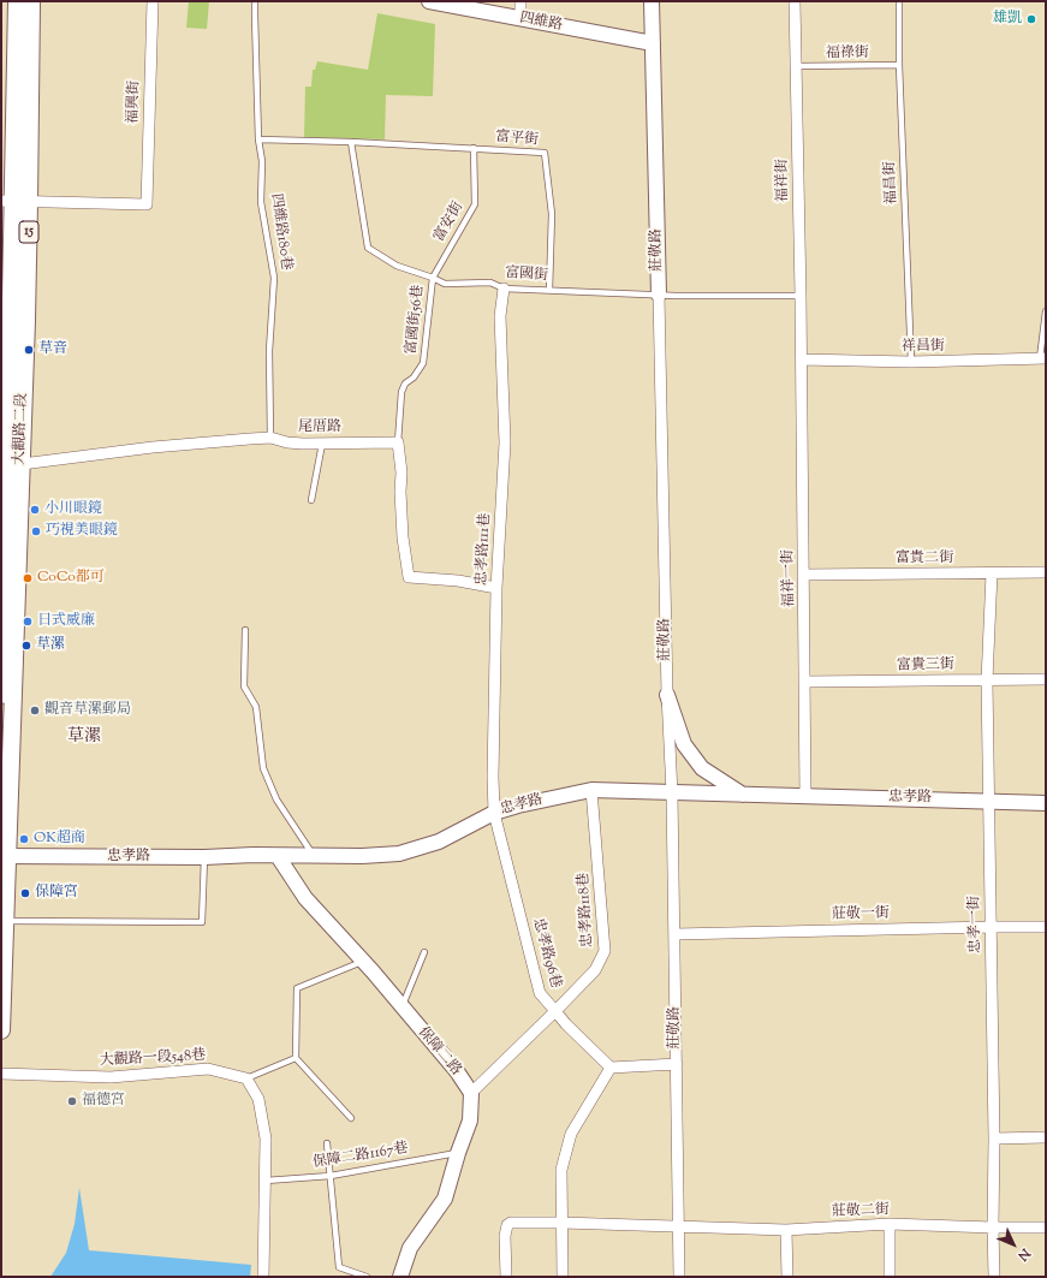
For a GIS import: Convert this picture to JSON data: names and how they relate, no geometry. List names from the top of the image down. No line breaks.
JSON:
{"streets":{"main road":["15","大觀路二段"],"street":["四維路","福興街","福祥街","莊敬路","祥昌街","尾厝路","忠孝路111巷","富貴二街","福祥一街","富貴三街","忠孝路","忠孝路118巷","莊敬一街","忠孝一街","忠孝路96巷","保障二路","大觀路一段548巷","莊敬二街"],"lane":["福祿街","富平街","福昌街","富安街","四維路180巷","富國街","富國街56巷","保障二路1167巷"]},"crossings":[["四維路","莊敬路"],["福祿街","福祥街"],["福祿街","福昌街"],["福興街","大觀路二段"],["富平街","富安街"],["富平街","四維路180巷"],["富平街","富國街"],["福祥街","富國街"],["福祥街","祥昌街"],["福祥街","福祥一街"],["福昌街","祥昌街"],["富安街","富國街"],["富安街","富國街56巷"],["15","大觀路二段"],["15","忠孝路"],["四維路180巷","尾厝路"],["莊敬路","富國街"],["莊敬路","忠孝路"],["莊敬路","莊敬一街"],["莊敬路","莊敬二街"],["富國街","富國街56巷"],["富國街","忠孝路111巷"],["富國街56巷","尾厝路"],["祥昌街","福祥一街"],["尾厝路","大觀路二段"],["大觀路二段","忠孝路"],["忠孝路111巷","忠孝路"],["忠孝路111巷","忠孝路96巷"],["富貴二街","福祥一街"],["富貴二街","忠孝一街"],["福祥一街","富貴三街"],["福祥一街","忠孝路"],["富貴三街","忠孝一街"],["忠孝路","忠孝路118巷"],["忠孝路","忠孝一街"],["忠孝路","忠孝路96巷"],["忠孝路","保障二路"],["忠孝路118巷","忠孝路96巷"],["莊敬一街","忠孝一街"],["忠孝一街","莊敬二街"]],"districts":["草漯"],"places":["雄凱","草音","小川眼鏡","巧視美眼鏡","CoCo都可","日式威廉","草漯","觀音草漯郵局","OK超商","保障宮","福德宮"],"north":"bottom right"}
